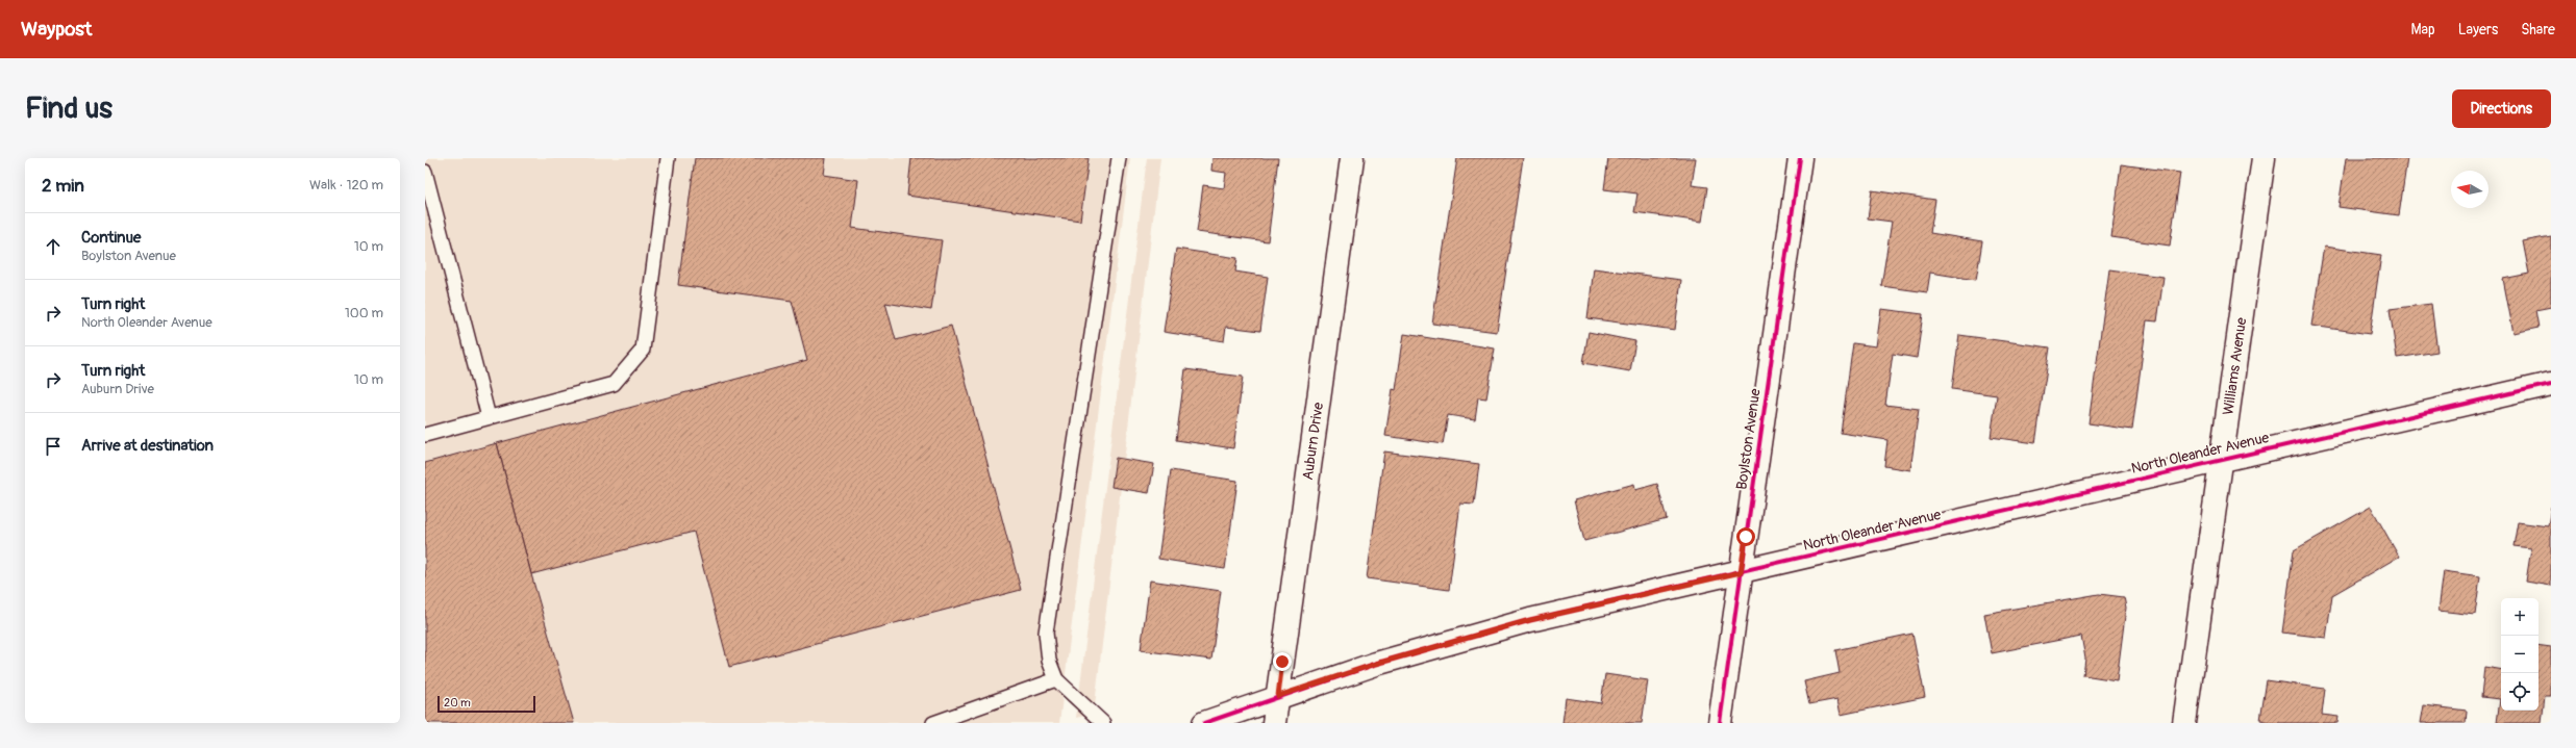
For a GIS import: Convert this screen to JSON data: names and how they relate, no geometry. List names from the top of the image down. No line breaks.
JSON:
{"streets":{"street":["Williams Avenue","Boylston Avenue","Auburn Drive","North Oleander Avenue"]},"crossings":[["Williams Avenue","North Oleander Avenue"],["Boylston Avenue","North Oleander Avenue"],["Auburn Drive","North Oleander Avenue"]],"scale_bar":"20 m","north":"left","page":{"header":"Waypost","nav":["Map","Layers","Share"],"buttons":"Directions","title":"Find us","heading":["2 min","Walk · 120 m"],"list":[["Continue","Boylston Avenue","10 m"],["Turn right","North Oleander Avenue","100 m"],["Turn right","Auburn Drive","10 m"],"Arrive at destination"],"map_buttons":["+","−"],"scale":"20 m"}}
